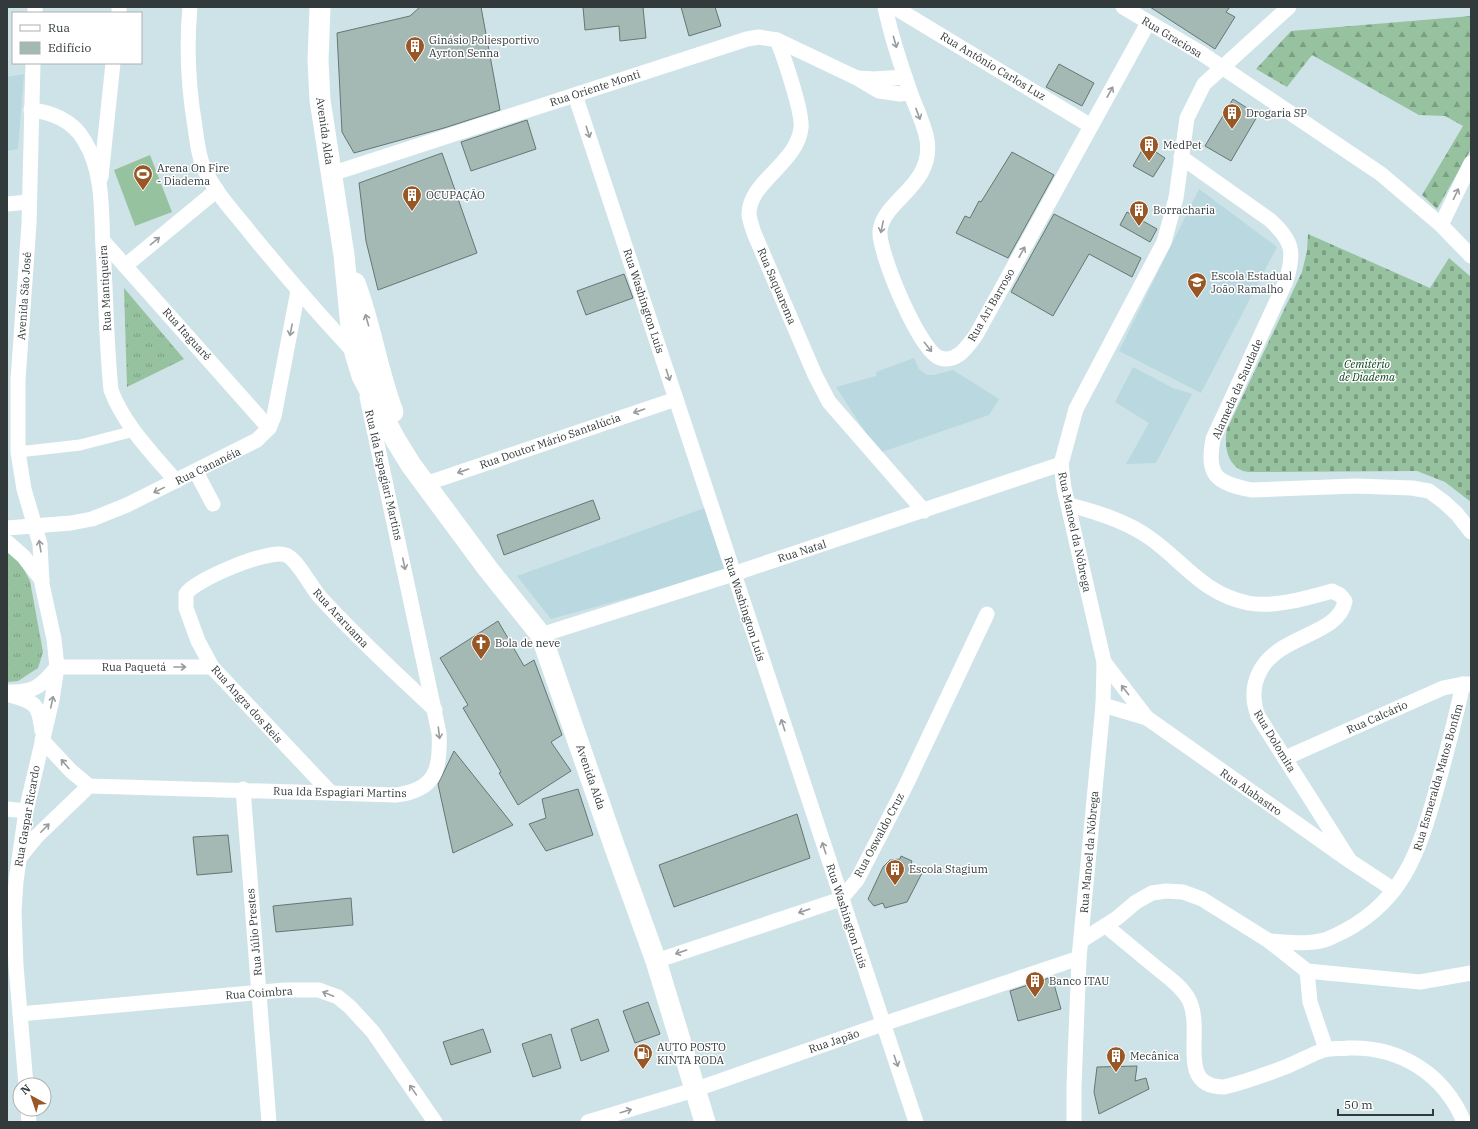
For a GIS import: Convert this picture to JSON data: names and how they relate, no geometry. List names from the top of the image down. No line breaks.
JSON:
{"streets":{"main road":["Avenida Alda"],"street":["Rua Graciosa","Rua Antônio Carlos Luz","Rua Oriente Monti","Rua Saquarema","Rua Mantiqueira","Avenida São José","Rua Washington Luis","Rua Ari Barroso","Rua Itaguaré","Alameda da Saudade","Rua Doutor Mário Santalúcia","Rua Cananéia","Rua Ida Espagiari Martins","Rua Manoel da Nóbrega","Rua Natal","Rua Araruama","Rua Paquetá","Rua Angra dos Reis","Rua Calcário","Rua Dolomita","Rua Esmeralda Matos Bonfim","Rua Alabastro","Rua Gaspar Ricardo","Rua Oswaldo Cruz","Rua Júlio Prestes","Rua Coimbra","Rua Japão"]},"crossings":[["Rua Graciosa","Rua Ari Barroso"],["Rua Graciosa","Rua Manoel da Nóbrega"],["Rua Antônio Carlos Luz","Rua Ari Barroso"],["Rua Oriente Monti","Avenida Alda"],["Rua Oriente Monti","Rua Saquarema"],["Rua Oriente Monti","Rua Washington Luis"],["Rua Oriente Monti","Rua Ari Barroso"],["Avenida Alda","Rua Doutor Mário Santalúcia"],["Avenida Alda","Rua Ida Espagiari Martins"],["Avenida Alda","Rua Natal"],["Avenida Alda","Rua Japão"],["Rua Saquarema","Rua Natal"],["Rua Mantiqueira","Avenida São José"],["Rua Mantiqueira","Rua Itaguaré"],["Rua Mantiqueira","Rua Cananéia"],["Avenida São José","Rua Cananéia"],["Avenida São José","Rua Gaspar Ricardo"],["Rua Washington Luis","Rua Doutor Mário Santalúcia"],["Rua Washington Luis","Rua Natal"],["Rua Washington Luis","Rua Oswaldo Cruz"],["Rua Washington Luis","Rua Japão"],["Rua Itaguaré","Rua Cananéia"],["Alameda da Saudade","Rua Manoel da Nóbrega"],["Rua Cananéia","Rua Gaspar Ricardo"],["Rua Ida Espagiari Martins","Rua Araruama"],["Rua Ida Espagiari Martins","Rua Angra dos Reis"],["Rua Ida Espagiari Martins","Rua Júlio Prestes"],["Rua Manoel da Nóbrega","Rua Natal"],["Rua Manoel da Nóbrega","Rua Dolomita"],["Rua Manoel da Nóbrega","Rua Alabastro"],["Rua Manoel da Nóbrega","Rua Japão"],["Rua Araruama","Rua Angra dos Reis"],["Rua Paquetá","Rua Angra dos Reis"],["Rua Paquetá","Rua Gaspar Ricardo"],["Rua Calcário","Rua Dolomita"],["Rua Calcário","Rua Esmeralda Matos Bonfim"],["Rua Dolomita","Rua Alabastro"],["Rua Esmeralda Matos Bonfim","Rua Alabastro"],["Rua Gaspar Ricardo","Rua Coimbra"],["Rua Júlio Prestes","Rua Coimbra"]],"one_way":["Rua Doutor Mário Santalúcia","Rua Cananéia","Rua Ida Espagiari Martins","Rua Paquetá","Rua Coimbra"],"parks":["Cemitério de Diadema"],"places":{"building":["Ginásio Poliesportivo Ayrton Senna","Drogaria SP","MedPet","OCUPAÇÃO","Borracharia","Escola Stagium","Banco ITAU","Mecânica"],"sports":["Arena On Fire - Diadema"],"school or university":["Escola Estadual João Ramalho"],"church":["Bola de neve"],"fuel station":["AUTO POSTO KINTA RODA"]},"legend":["Rua","Edifício"],"scale_bar":"50 m","north":"top left"}
